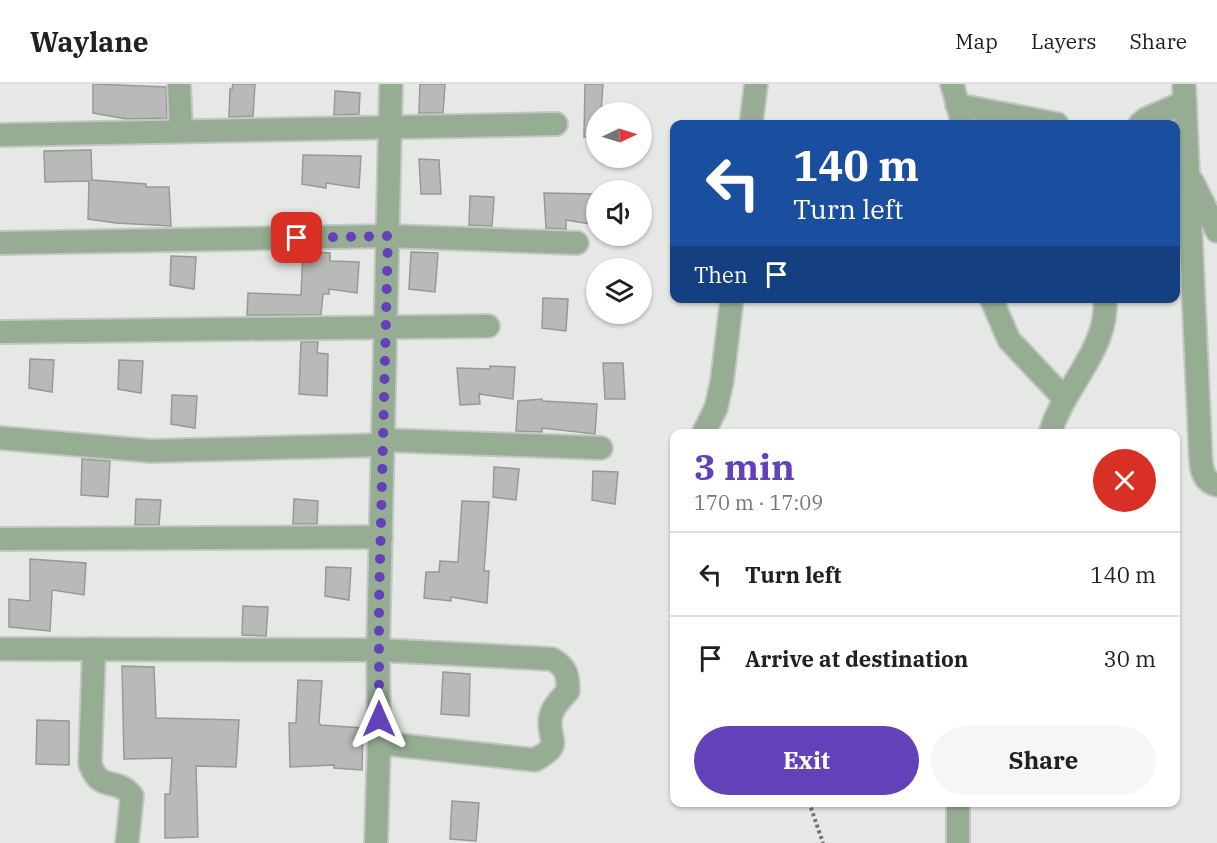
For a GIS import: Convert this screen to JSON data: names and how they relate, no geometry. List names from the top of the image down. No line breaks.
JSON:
{"north":"right","page":{"header":"Waylane","nav":["Map","Layers","Share"],"turn":["140 m","Turn left"],"then":"Then","heading":["3 min","170 m · 17:09"],"list":[{"name":"Turn left","value":"140 m"},{"name":"Arrive at destination","value":"30 m"}],"buttons":["Exit","Share"]}}
